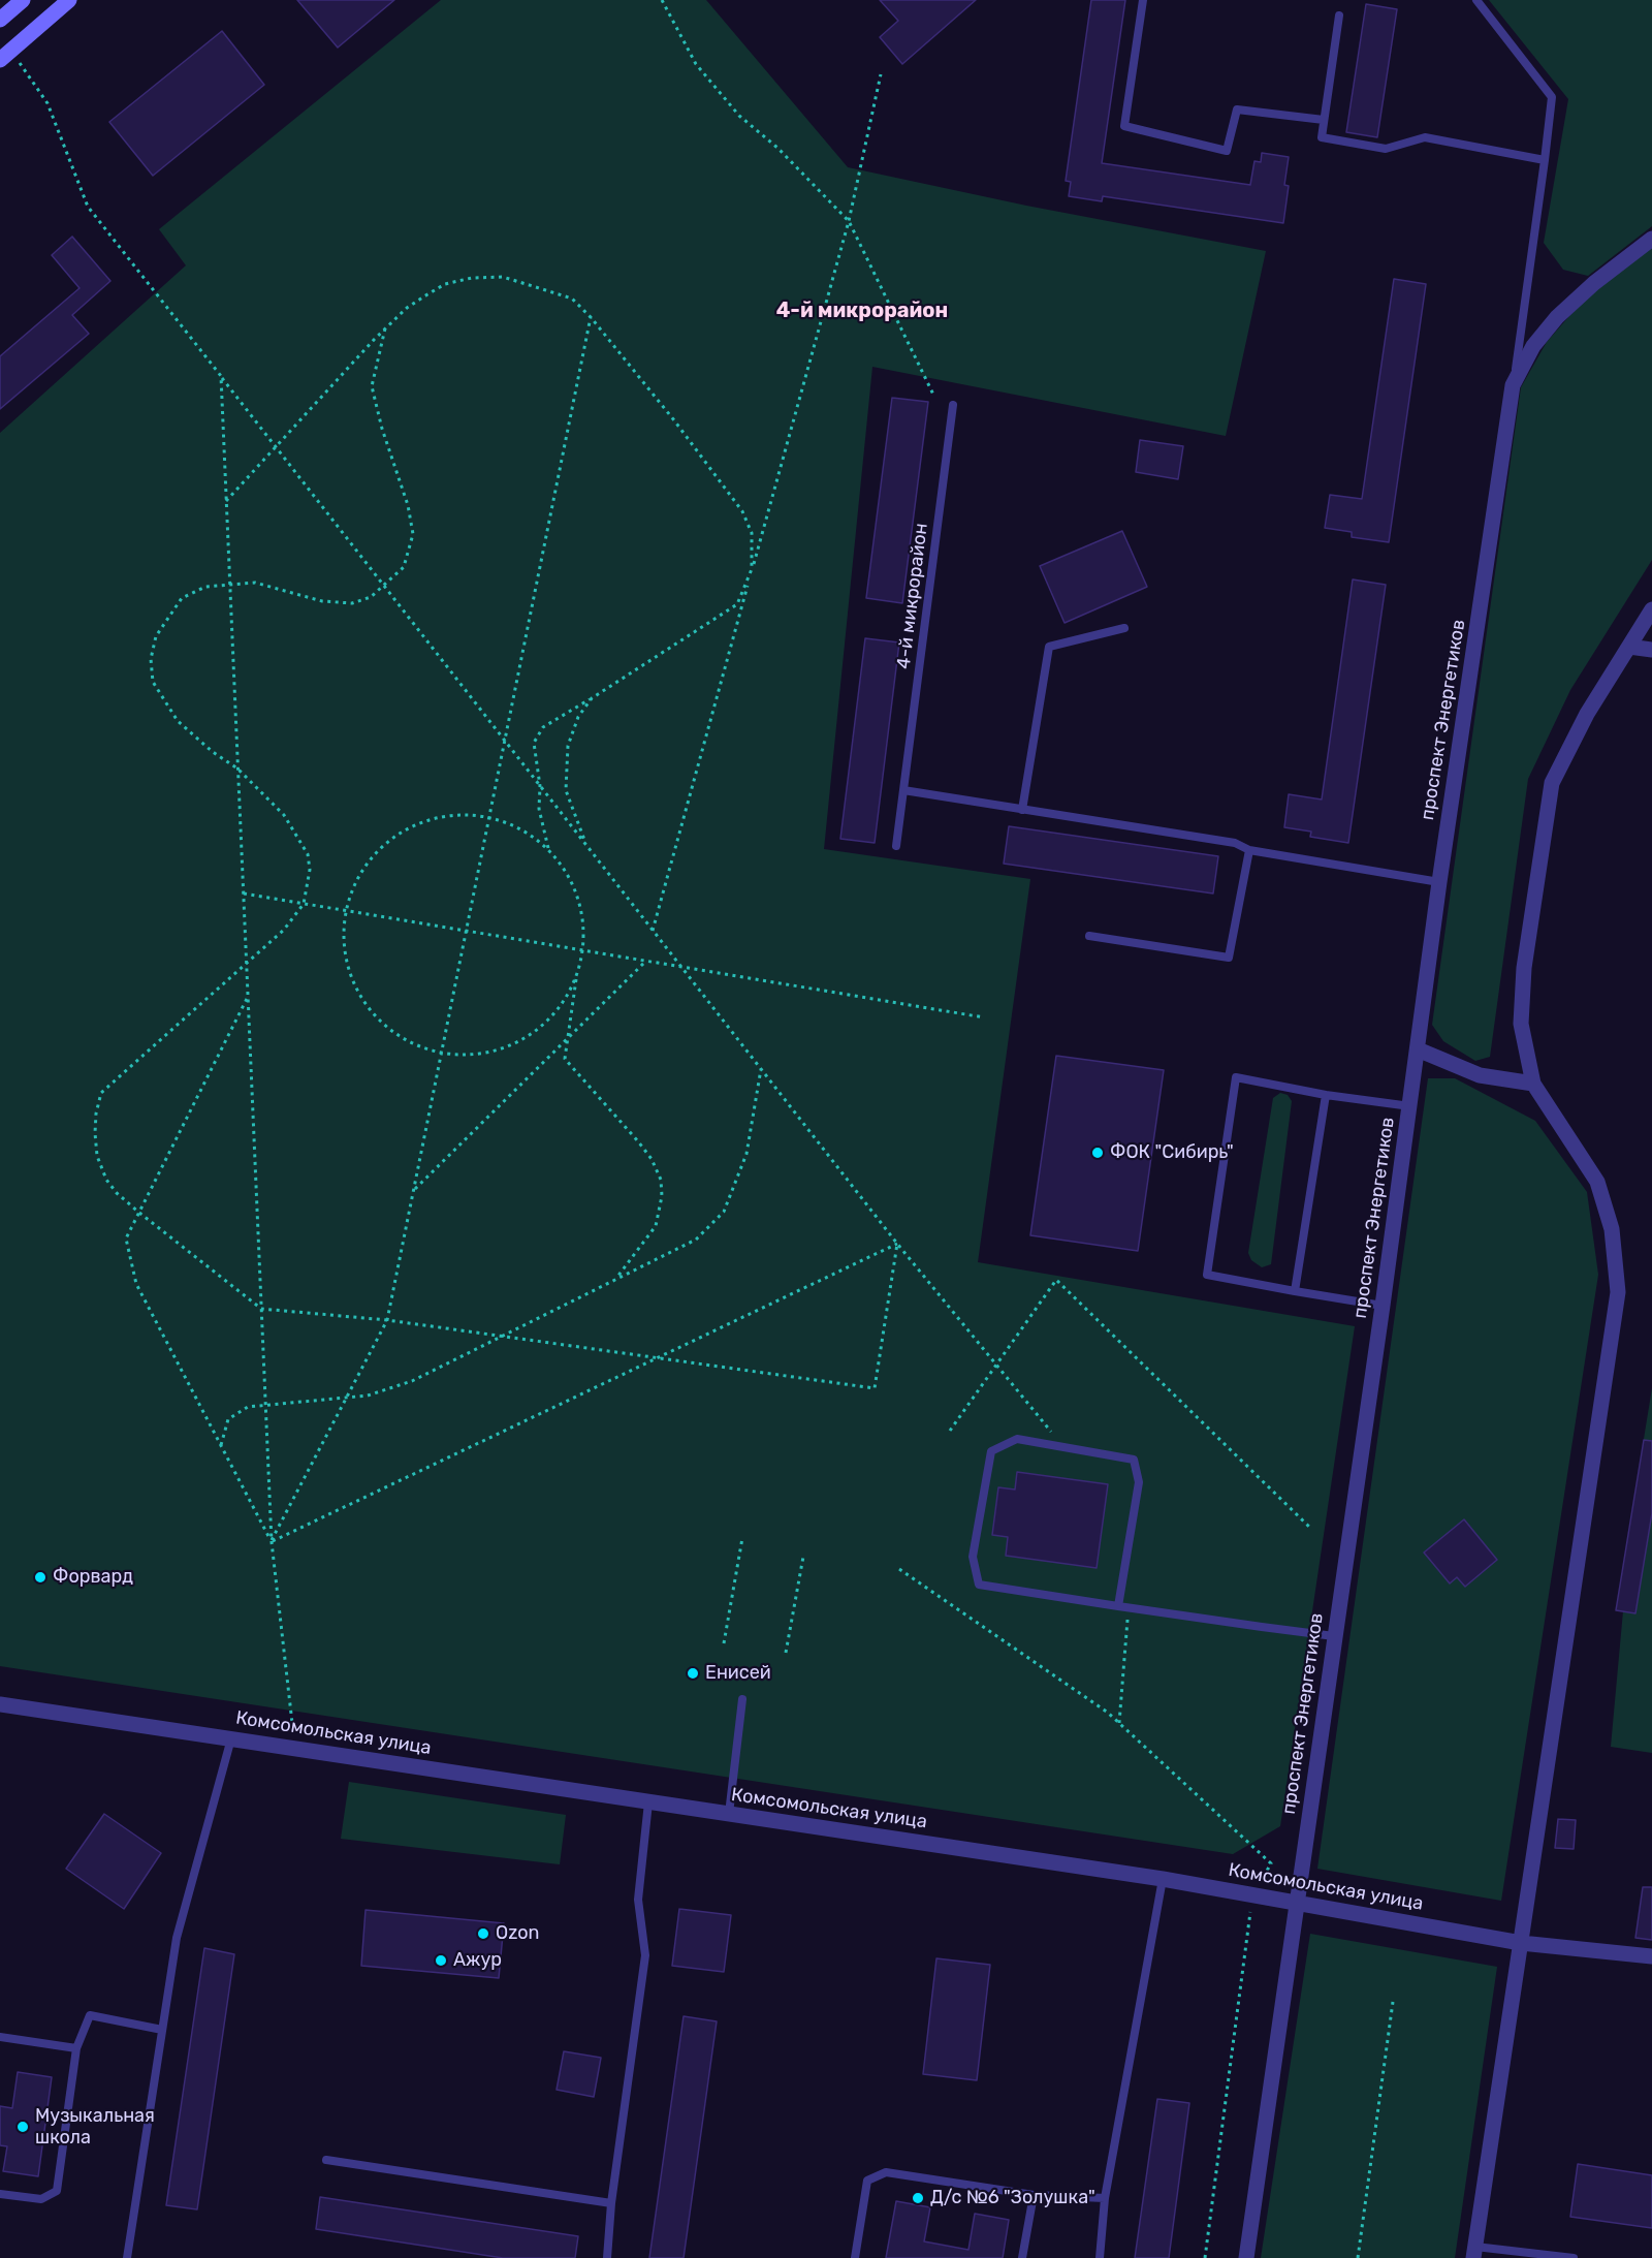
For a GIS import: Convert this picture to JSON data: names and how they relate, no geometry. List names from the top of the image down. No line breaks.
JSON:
{"streets":{"street":["проспект Энергетиков","Комсомольская улица"],"lane":["4-й микрорайон"]},"crossings":[["проспект Энергетиков","Комсомольская улица"]],"districts":["4-й микрорайон"],"places":["ФОК \"Сибирь\"","Форвард","Енисей","Ozon","Ажур","Музыкальная школа","Д/с №6 \"Золушка\""]}
